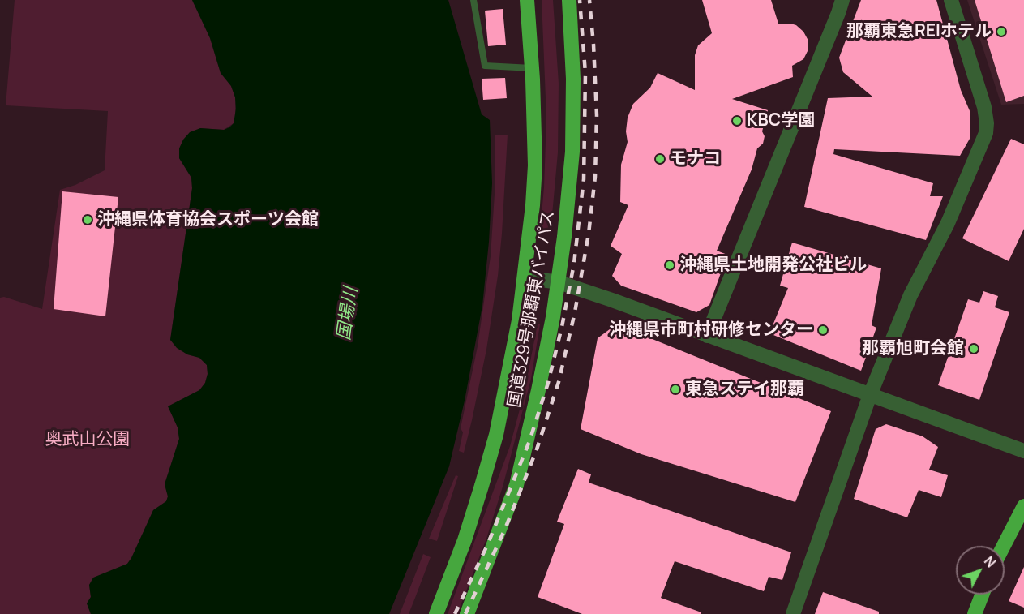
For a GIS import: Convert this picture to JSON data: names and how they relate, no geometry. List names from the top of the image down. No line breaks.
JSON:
{"streets":{"highway":["国道329号那覇東バイパス"]},"water":["国場川"],"parks":["奥武山公園"],"places":["那覇東急REIホテル","KBC学園","モナコ","沖縄県体育協会スポーツ会館","沖縄県土地開発公社ビル","沖縄県市町村研修センター","那覇旭町会館","東急ステイ那覇"],"north":"top right"}
